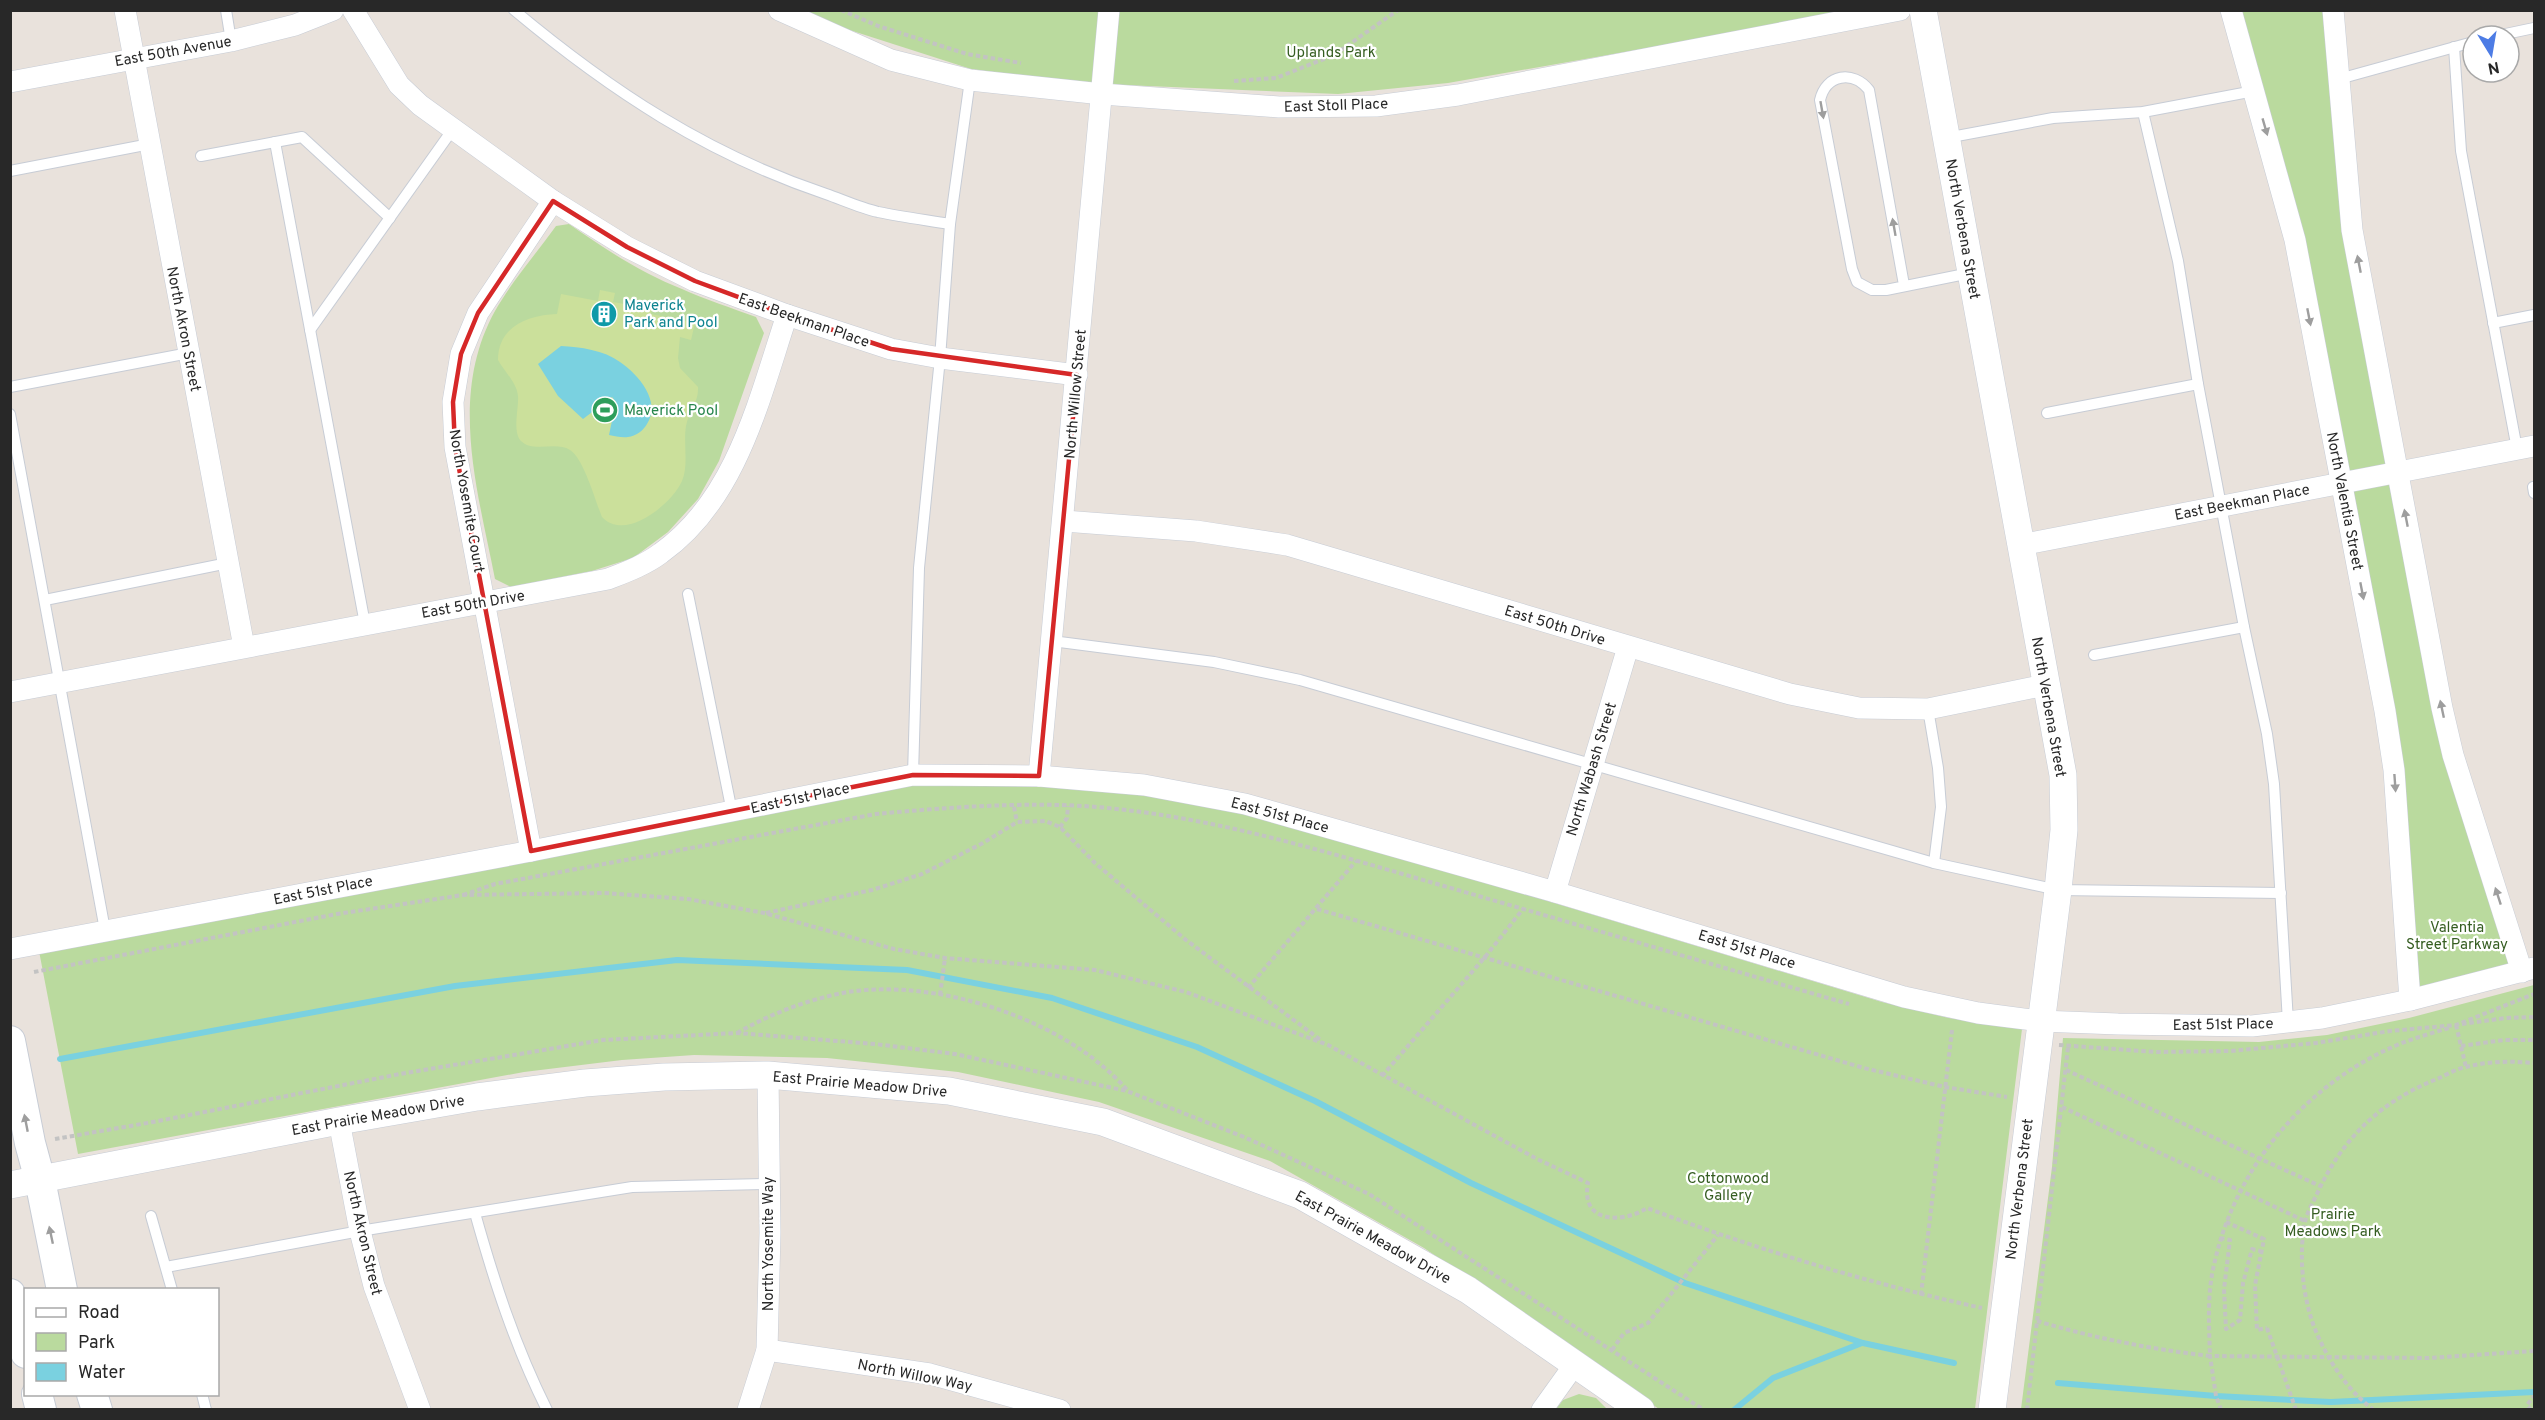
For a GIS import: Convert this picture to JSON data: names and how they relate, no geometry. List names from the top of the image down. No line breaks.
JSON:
{"streets":{"street":["East 50th Avenue","East Stoll Place","North Verbena Street","East Beekman Place","North Akron Street","North Willow Street","North Yosemite Court","North Valentia Street","East 50th Drive","North Wabash Street","East 51st Place","East Prairie Meadow Drive","North Yosemite Way","North Willow Way"]},"crossings":[["East 50th Avenue","North Akron Street"],["East Stoll Place","North Willow Street"],["North Verbena Street","East Beekman Place"],["North Verbena Street","East 50th Drive"],["North Verbena Street","East 51st Place"],["East Beekman Place","North Willow Street"],["East Beekman Place","North Yosemite Court"],["East Beekman Place","North Valentia Street"],["East Beekman Place","East 50th Drive"],["North Akron Street","East 50th Drive"],["North Akron Street","East Prairie Meadow Drive"],["North Willow Street","East 50th Drive"],["North Willow Street","East 51st Place"],["North Yosemite Court","East 50th Drive"],["North Yosemite Court","East 51st Place"],["North Valentia Street","East 51st Place"],["East 50th Drive","North Wabash Street"],["North Wabash Street","East 51st Place"],["East Prairie Meadow Drive","North Yosemite Way"],["North Yosemite Way","North Willow Way"]],"parks":["Uplands Park","Valentia Street Parkway","Cottonwood Gallery","Prairie Meadows Park"],"places":{"building":["Maverick Park and Pool"],"sports":["Maverick Pool"]},"legend":["Road","Park","Water"],"north":"bottom"}
